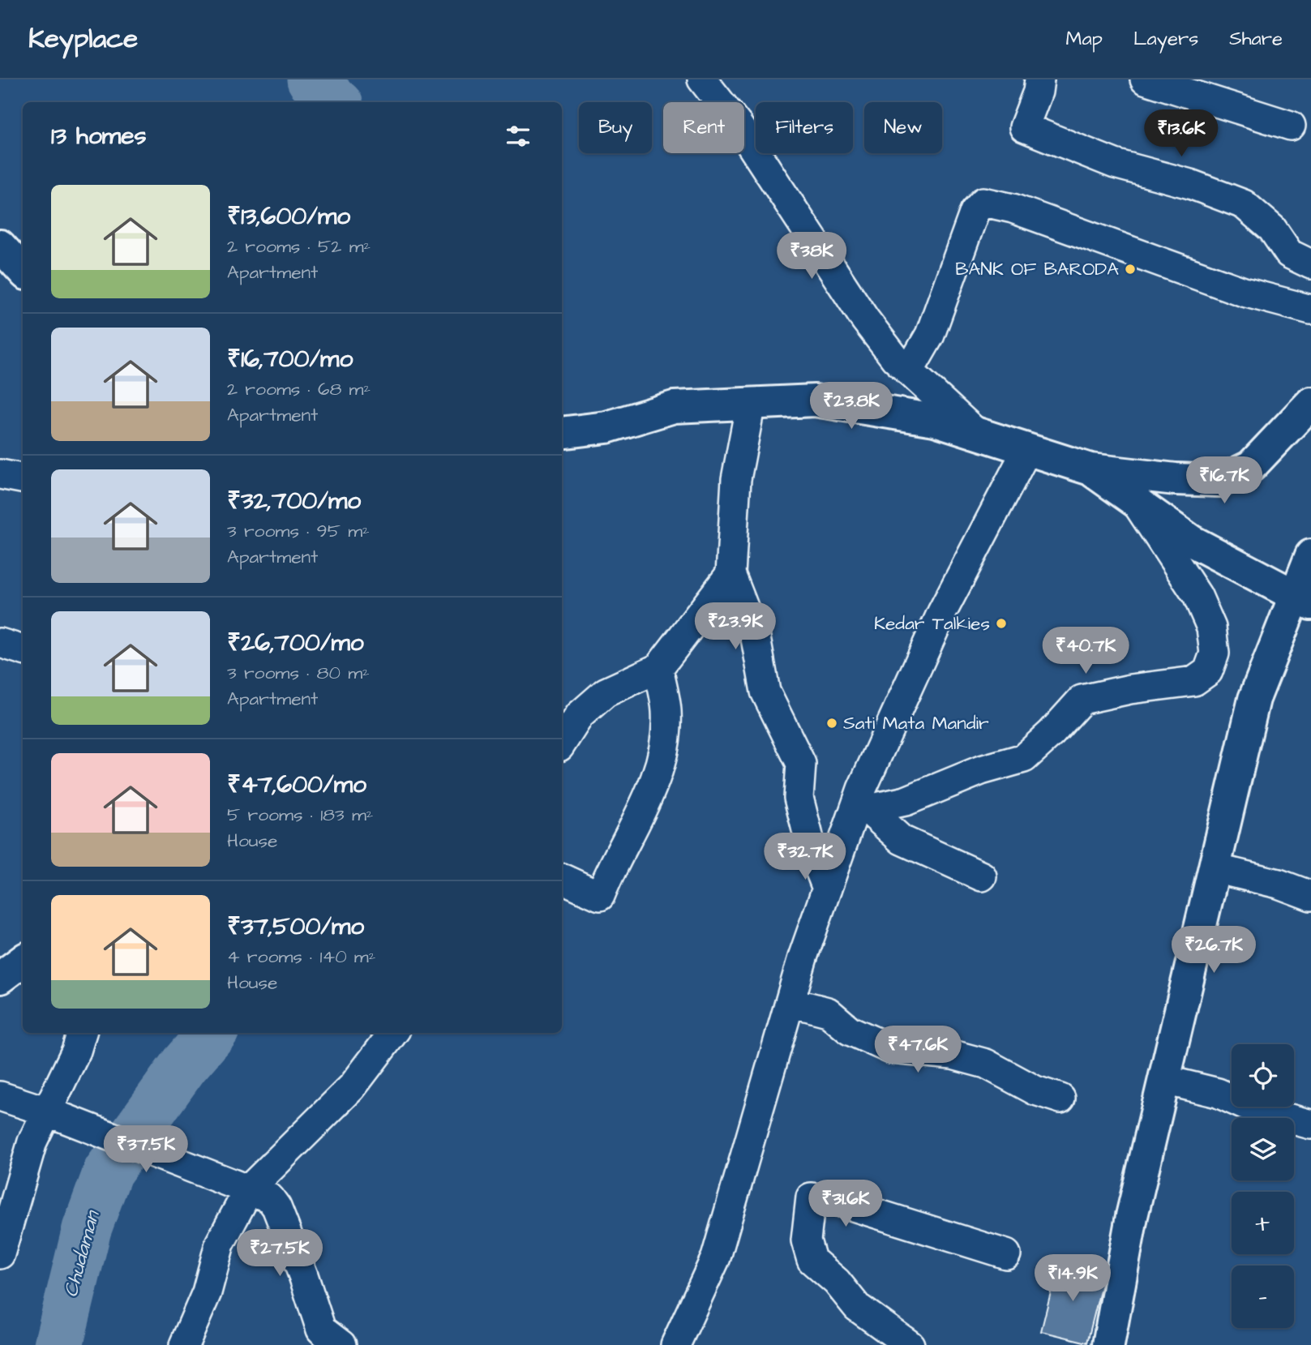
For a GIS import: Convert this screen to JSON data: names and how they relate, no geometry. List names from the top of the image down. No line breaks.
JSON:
{"water":["Chudaman"],"places":["BANK OF BARODA","Kedar Talkies","Sati Mata Mandir"],"page":{"header":"Keyplace","nav":["Map","Layers","Share"],"chip":["Buy","Rent","Filters","New"],"heading":"13 homes","price":["₹13.6K","₹38K","₹23.8K","₹16.7K","₹23.9K","₹40.7K","₹32.7K","₹26.7K","₹47.6K","₹37.5K","₹31.6K","₹27.5K","₹14.9K"],"list":[{"name":"₹13,600/mo","note":"2 rooms · 52 m² · Apartment"},{"name":"₹16,700/mo","note":"2 rooms · 68 m² · Apartment"},{"name":"₹32,700/mo","note":"3 rooms · 95 m² · Apartment"},{"name":"₹26,700/mo","note":"3 rooms · 80 m² · Apartment"},{"name":"₹47,600/mo","note":"5 rooms · 183 m² · House"},{"name":"₹37,500/mo","note":"4 rooms · 140 m² · House"}],"map_buttons":["+","−"]}}
